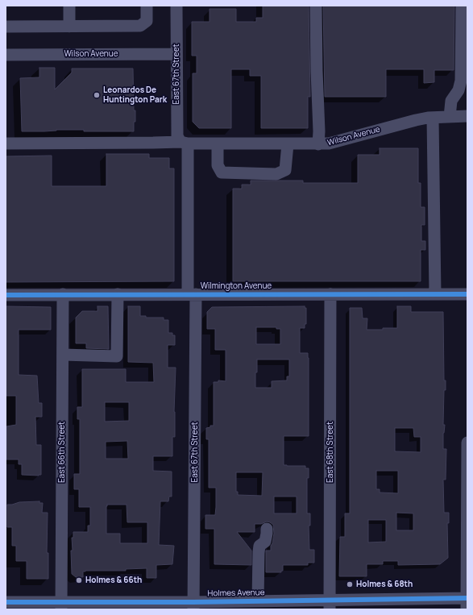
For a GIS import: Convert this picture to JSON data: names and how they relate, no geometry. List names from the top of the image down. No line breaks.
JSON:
{"streets":{"street":["Wilson Avenue","East 67th Street","Wilmington Avenue","East 66th Street","East 68th Street","Holmes Avenue"]},"crossings":[["Wilson Avenue","East 67th Street"],["East 67th Street","Wilmington Avenue"],["East 67th Street","Holmes Avenue"],["Wilmington Avenue","East 66th Street"],["Wilmington Avenue","East 68th Street"],["East 66th Street","Holmes Avenue"],["East 68th Street","Holmes Avenue"]],"places":["Leonardos De Huntington Park","Holmes & 66th","Holmes & 68th"]}
